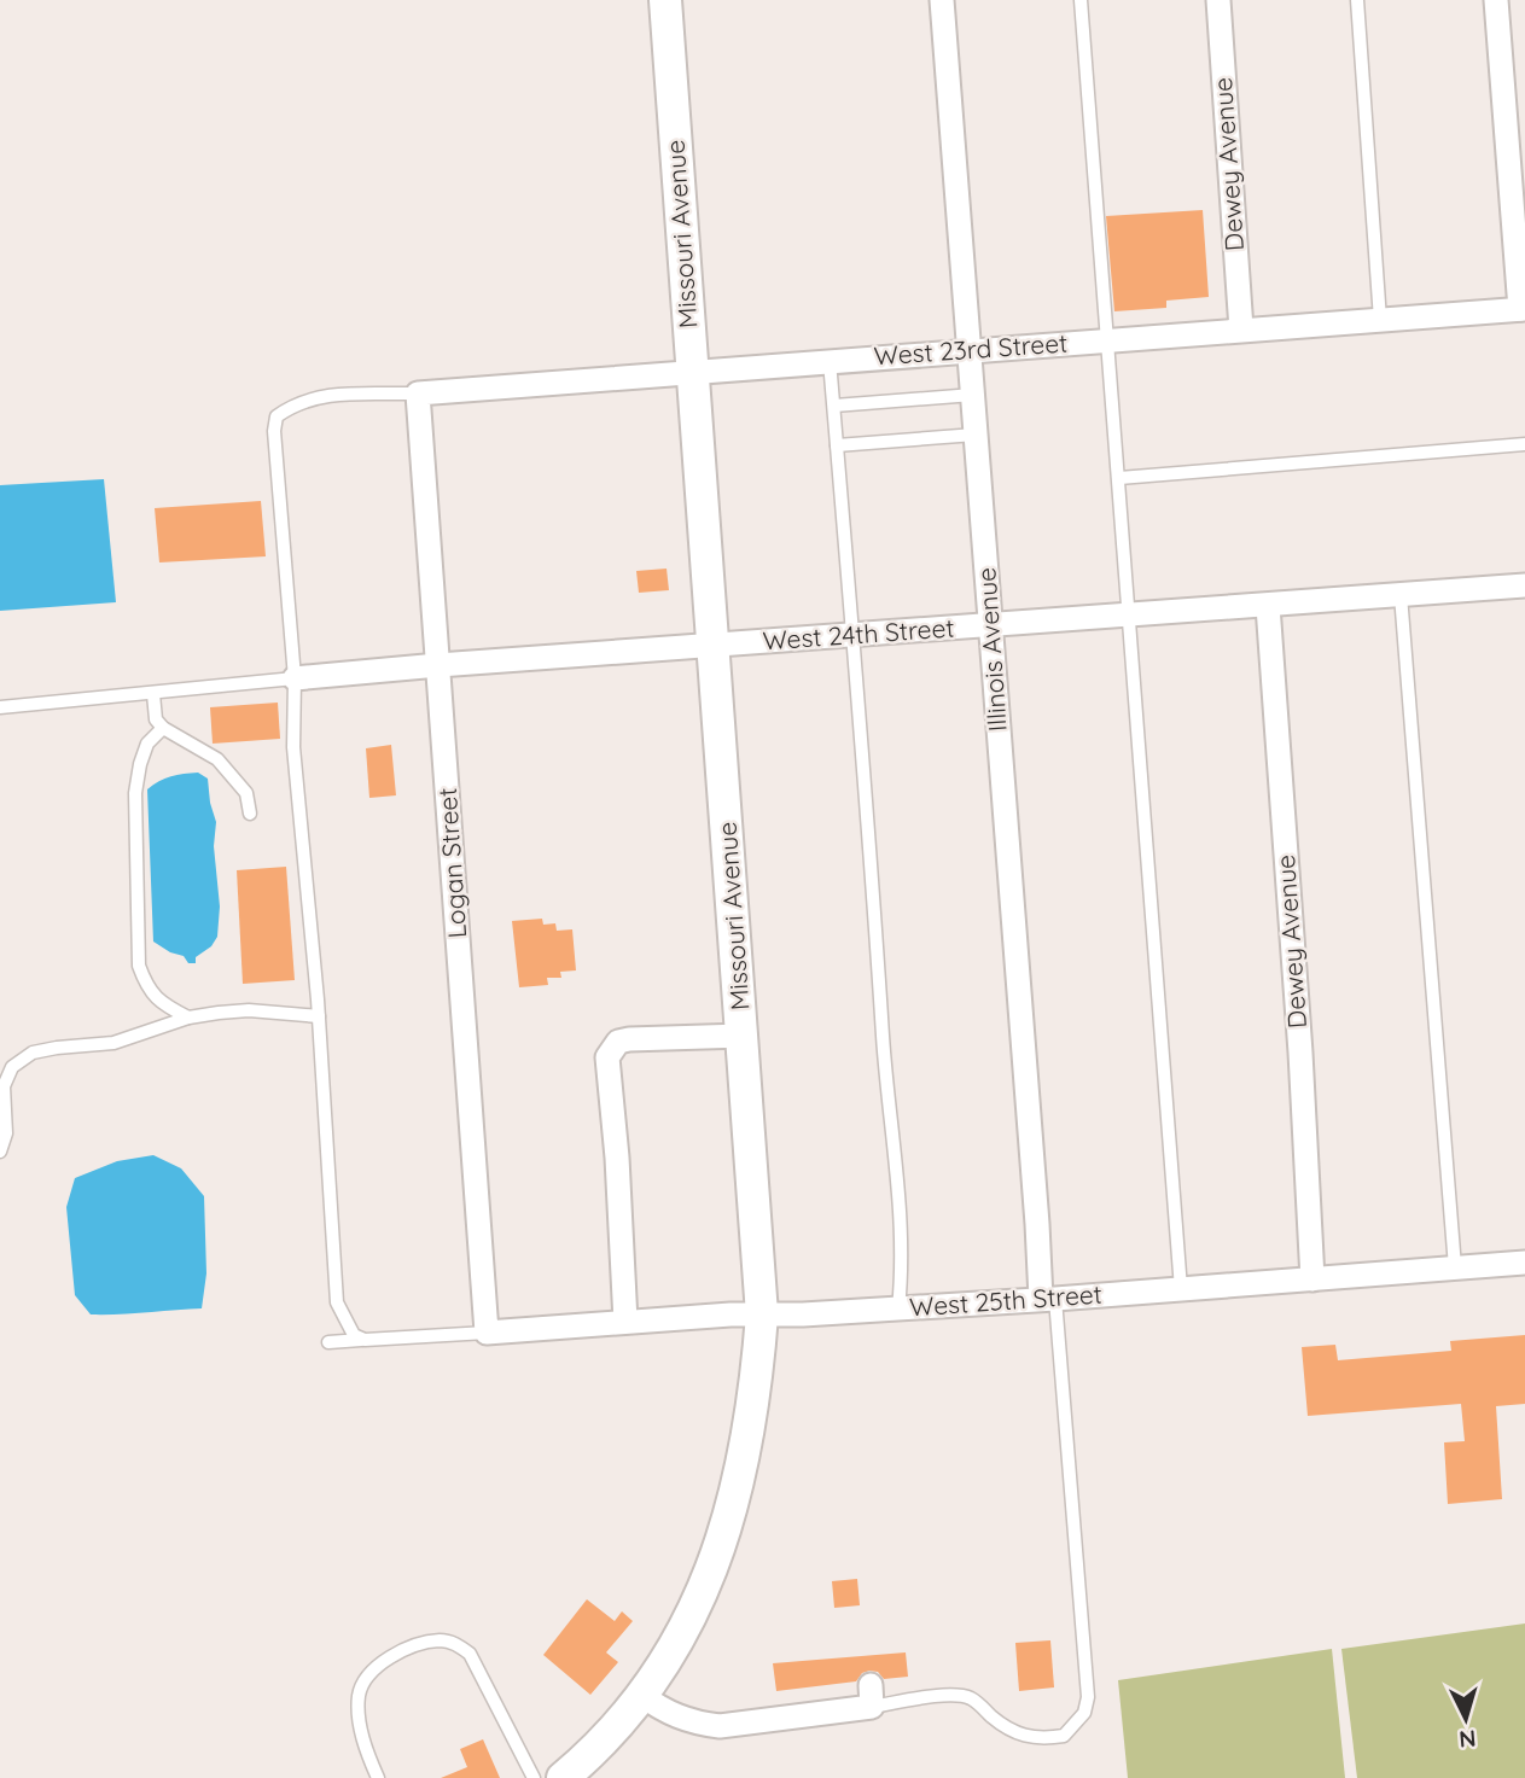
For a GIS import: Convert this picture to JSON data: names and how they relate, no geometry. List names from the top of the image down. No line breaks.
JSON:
{"streets":{"street":["Dewey Avenue","Missouri Avenue","West 23rd Street","West 24th Street","Illinois Avenue","Logan Street","West 25th Street"]},"crossings":[["Dewey Avenue","West 23rd Street"],["Dewey Avenue","West 24th Street"],["Dewey Avenue","West 25th Street"],["Missouri Avenue","West 23rd Street"],["Missouri Avenue","West 24th Street"],["Missouri Avenue","West 25th Street"],["West 23rd Street","Illinois Avenue"],["West 23rd Street","Logan Street"],["West 24th Street","Illinois Avenue"],["West 24th Street","Logan Street"],["Illinois Avenue","West 25th Street"],["Logan Street","West 25th Street"]],"north":"bottom"}
